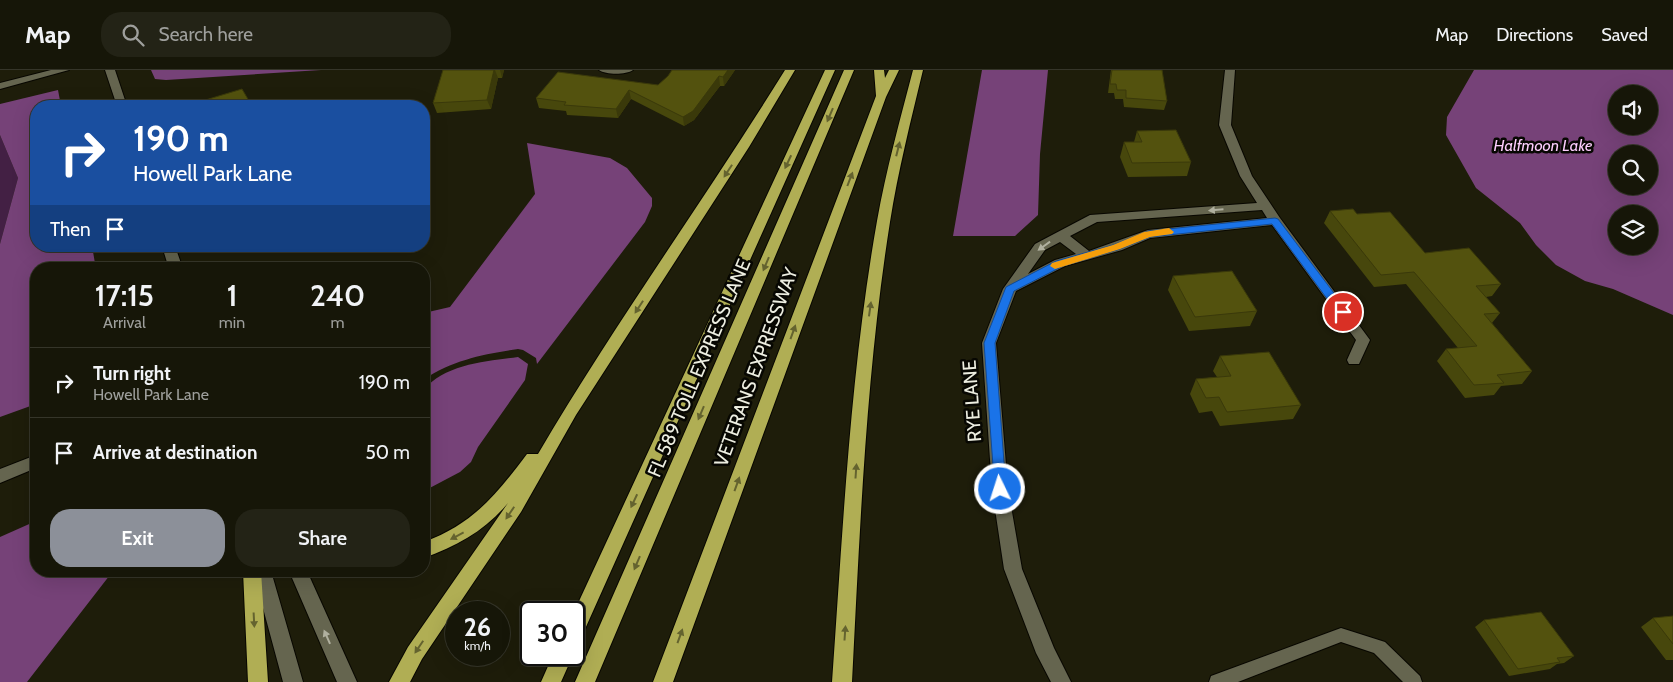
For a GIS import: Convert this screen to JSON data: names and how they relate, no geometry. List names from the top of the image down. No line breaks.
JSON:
{"streets":{"highway":["VETERANS EXPRESSWAY","FL 589 TOLL EXPRESS LANE"],"street":["RYE LANE"]},"water":["Halfmoon Lake"],"page":{"header":"Map","search":"Search here","nav":["Map","Directions","Saved"],"turn":["190 m","Howell Park Lane"],"then":"Then","eta":["17:15","Arrival","1","min","240","m"],"list":[{"name":"Turn right","note":"Howell Park Lane","value":"190 m"},{"name":"Arrive at destination","value":"50 m"}],"buttons":["Exit","Share"],"speed":"26 km/h","limit":"30"}}
